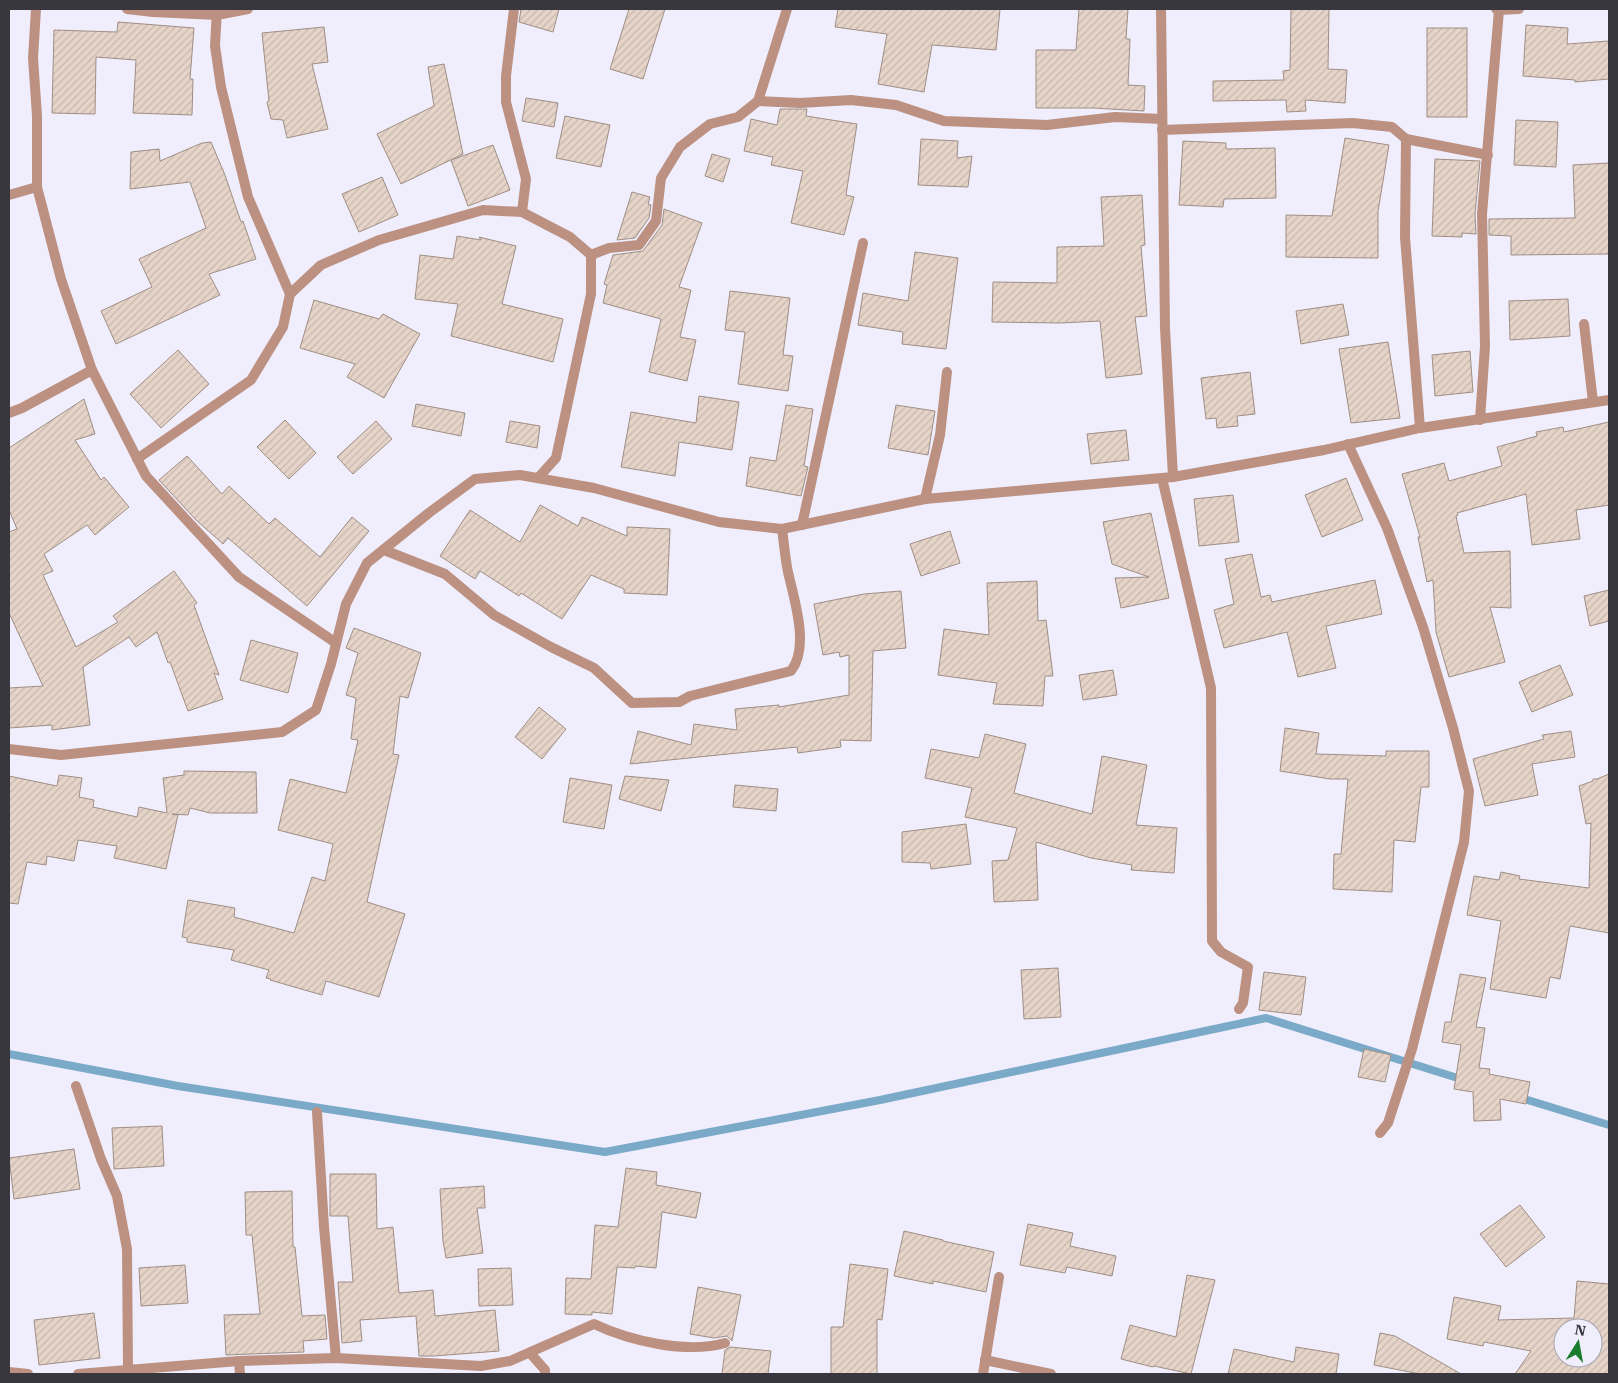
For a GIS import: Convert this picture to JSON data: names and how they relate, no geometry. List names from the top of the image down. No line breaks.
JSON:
{"north":"top"}
